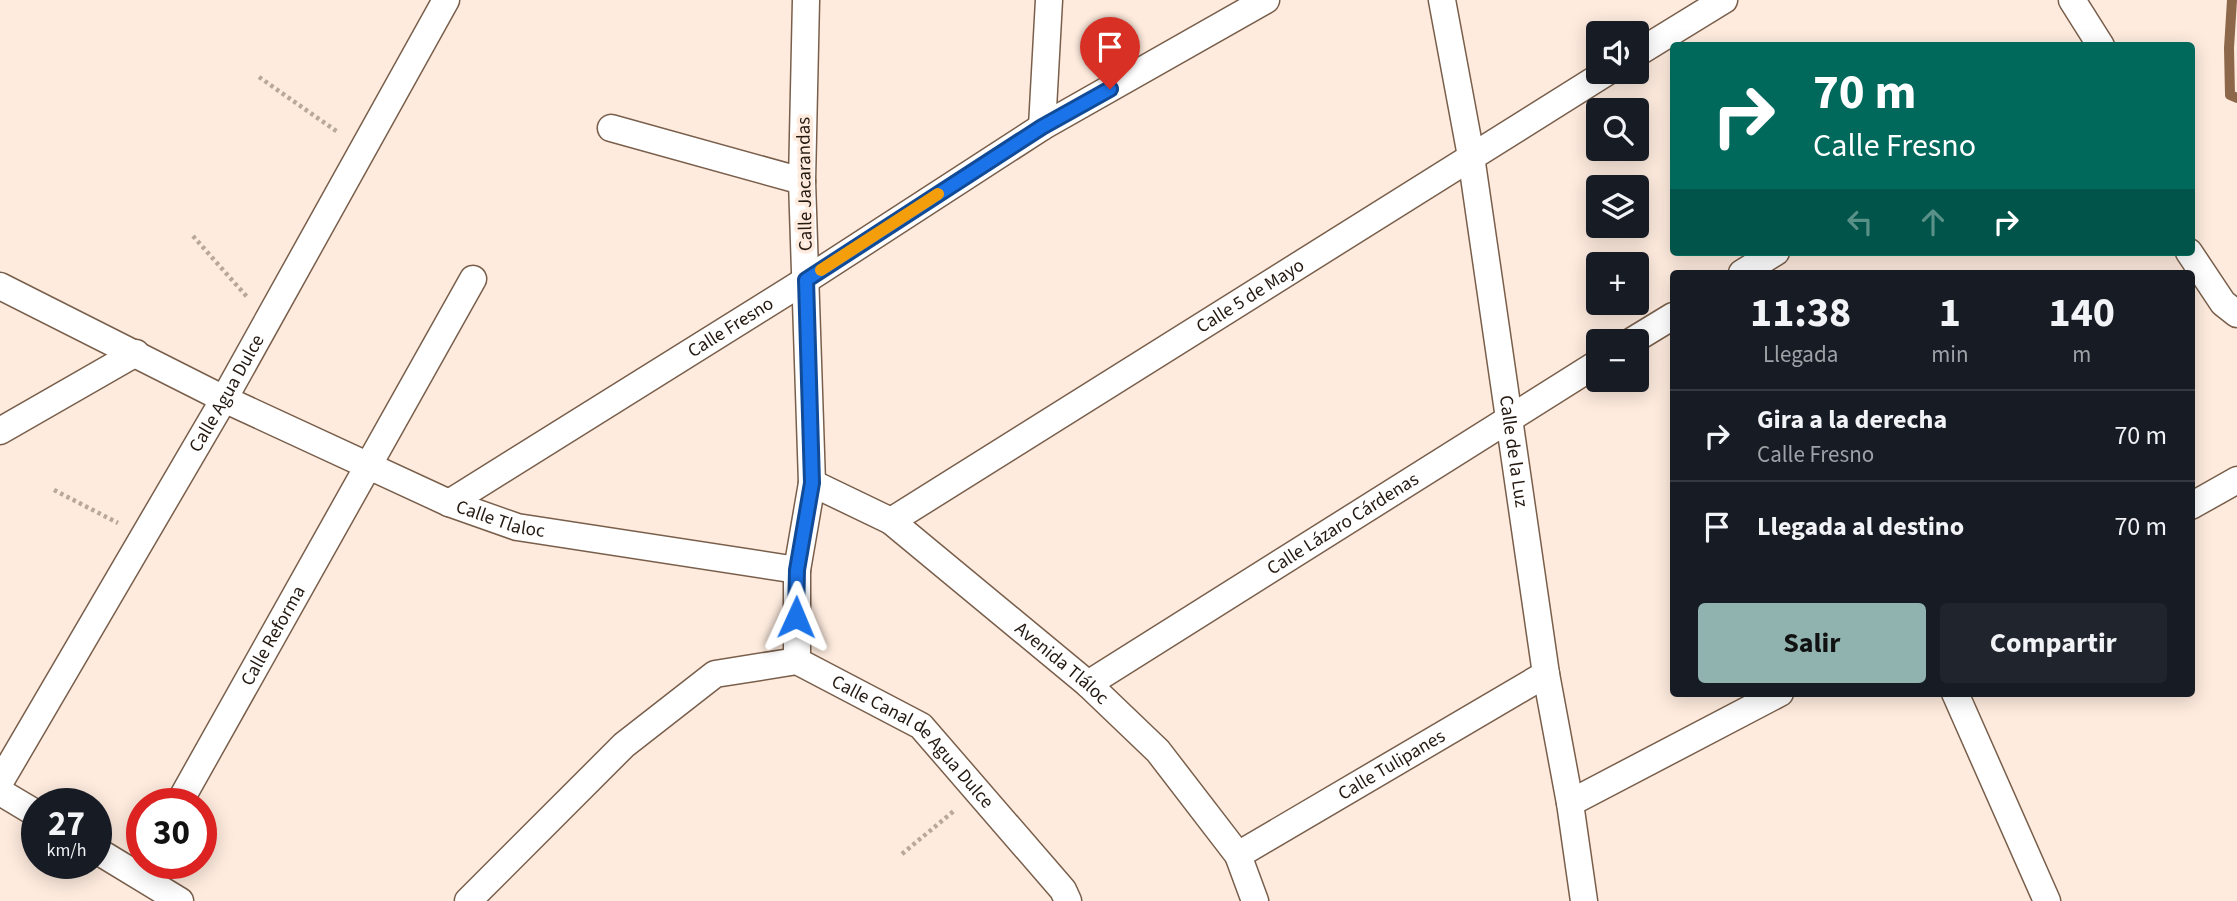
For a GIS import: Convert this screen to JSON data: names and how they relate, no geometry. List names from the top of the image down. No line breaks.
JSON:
{"streets":{"street":["Calle Jacarandas","Calle 5 de Mayo","Calle Fresno","Calle Agua Dulce","Calle de la Luz","Calle Tlaloc","Calle Lázaro Cárdenas","Calle Reforma","Avenida Tláloc","Calle Canal de Agua Dulce","Calle Tulipanes"]},"crossings":[["Calle Jacarandas","Calle Fresno"],["Calle Jacarandas","Calle Tlaloc"],["Calle Jacarandas","Avenida Tláloc"],["Calle Jacarandas","Calle Canal de Agua Dulce"],["Calle 5 de Mayo","Calle de la Luz"],["Calle 5 de Mayo","Avenida Tláloc"],["Calle Fresno","Calle Tlaloc"],["Calle Agua Dulce","Calle Tlaloc"],["Calle de la Luz","Calle Lázaro Cárdenas"],["Calle de la Luz","Calle Tulipanes"],["Calle Tlaloc","Calle Reforma"],["Calle Lázaro Cárdenas","Avenida Tláloc"],["Avenida Tláloc","Calle Tulipanes"]],"page":{"map_buttons":["+","−"],"turn":["70 m","Calle Fresno"],"eta":["11:38","Llegada","1","min","140","m"],"list":[{"name":"Gira a la derecha","note":"Calle Fresno","value":"70 m"},{"name":"Llegada al destino","value":"70 m"}],"buttons":["Salir","Compartir"],"speed":"27 km/h","limit":"30"}}
